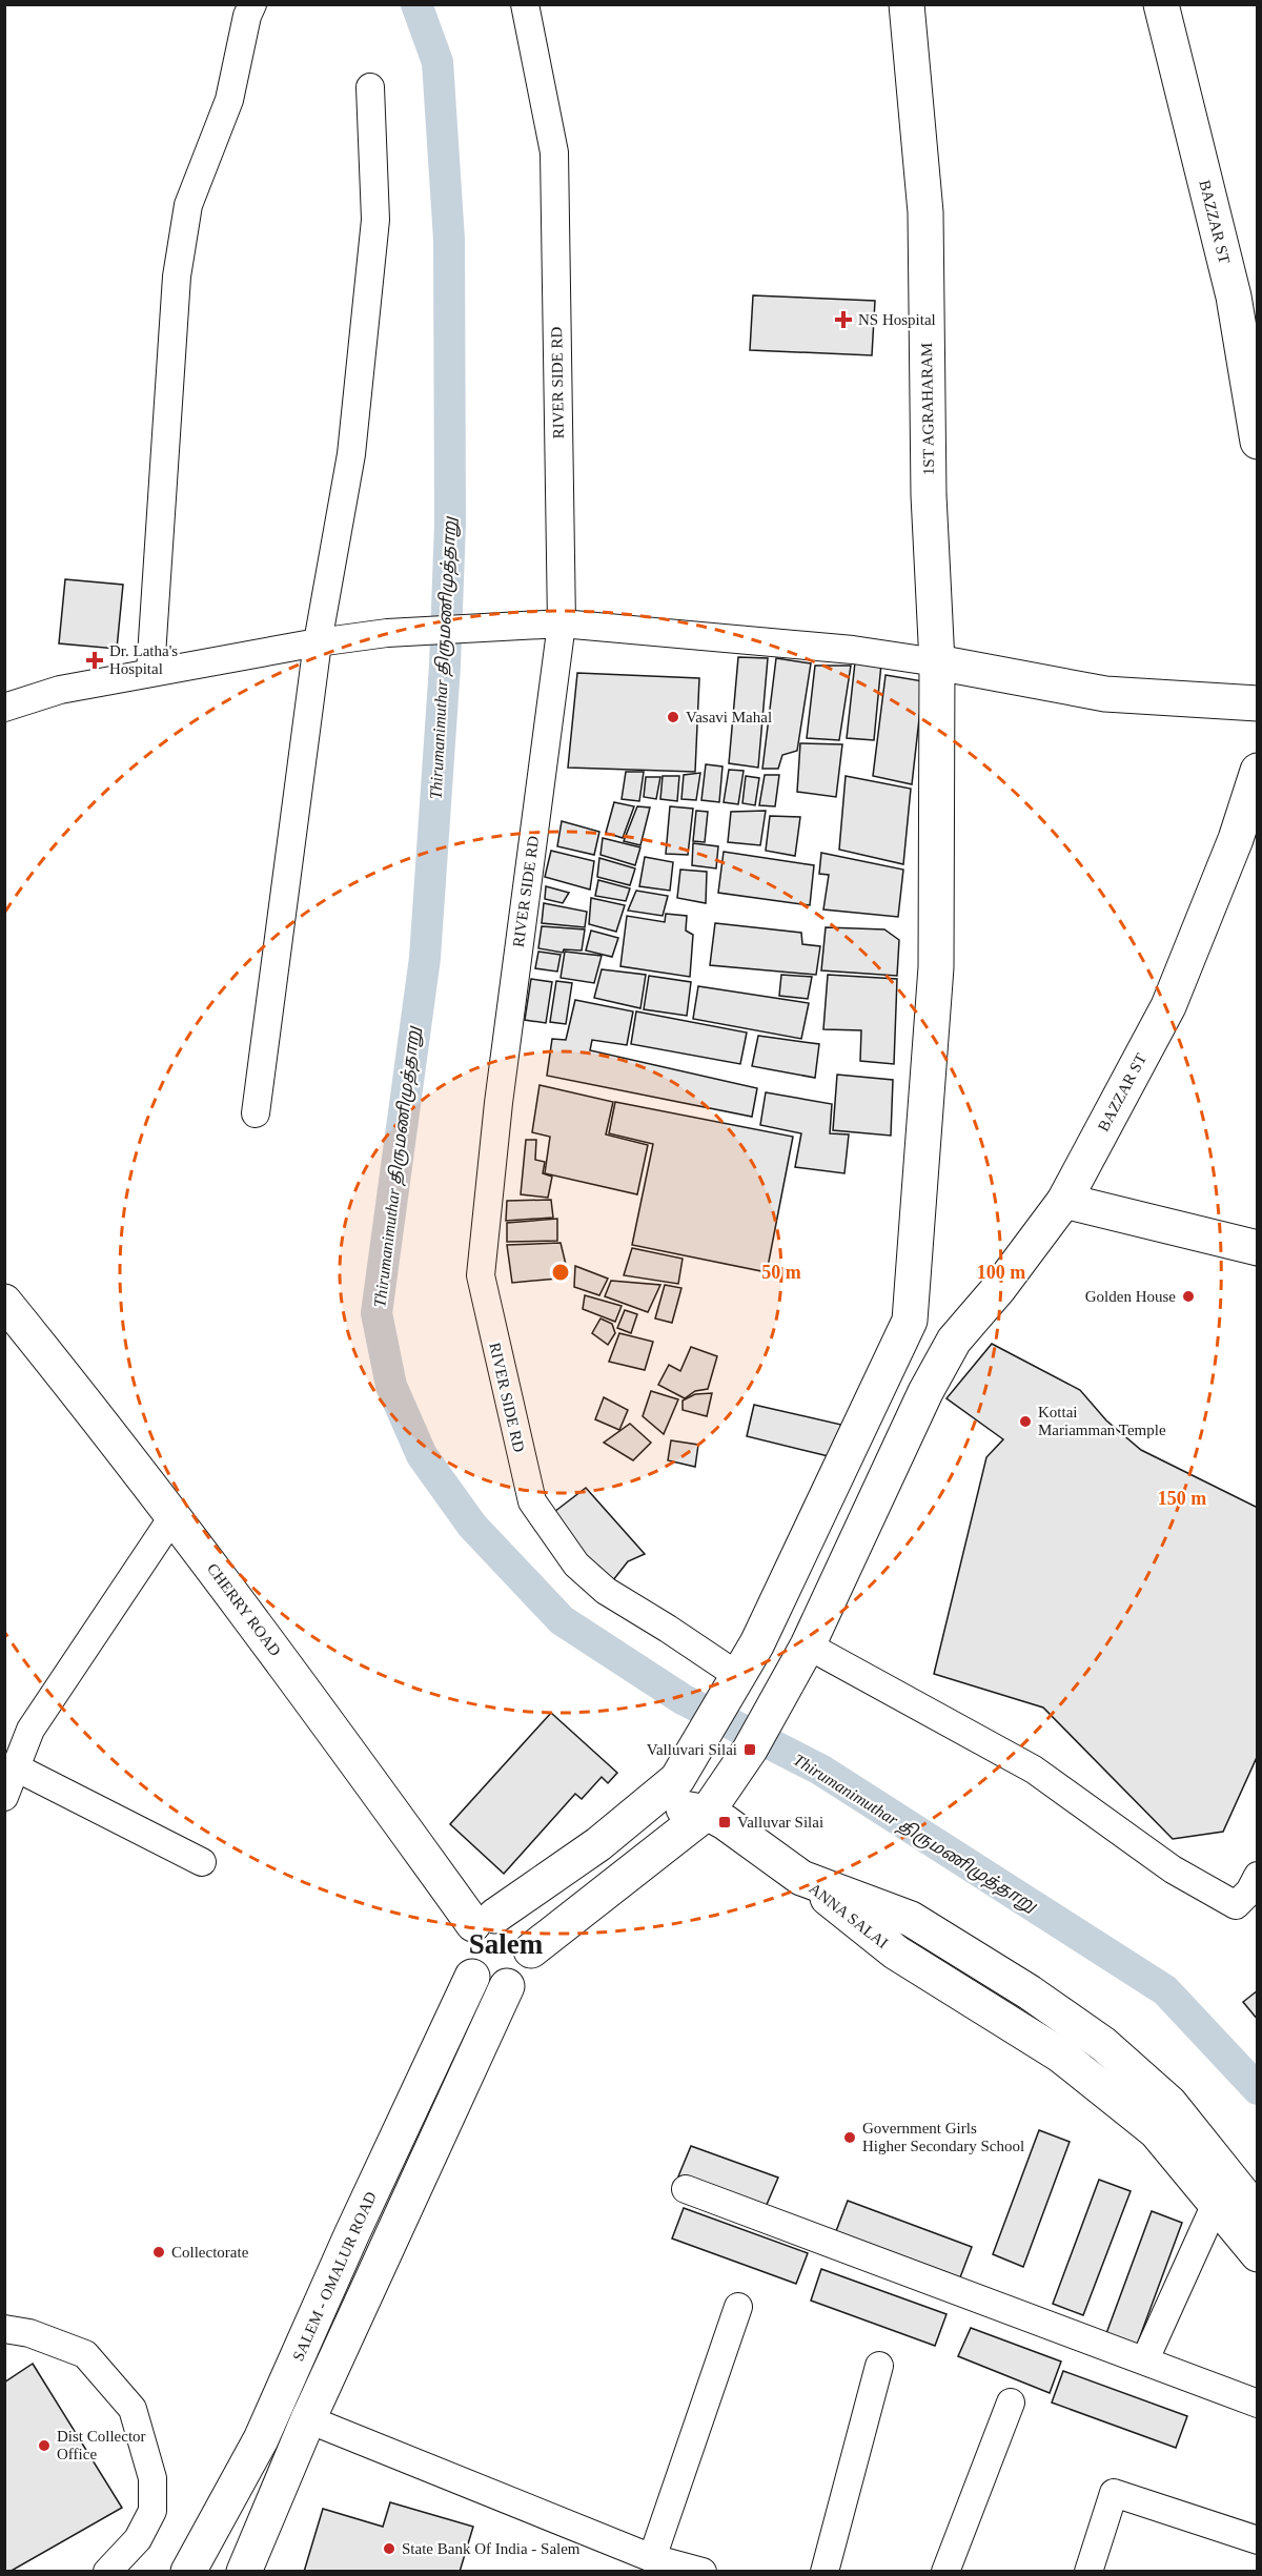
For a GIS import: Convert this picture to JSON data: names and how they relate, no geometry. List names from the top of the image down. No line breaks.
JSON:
{"streets":{"main road":["BAZZAR ST","1ST AGRAHARAM","CHERRY ROAD","ANNA SALAI","SALEM - OMALUR ROAD"],"street":["RIVER SIDE RD"]},"crossings":[["CHERRY ROAD","SALEM - OMALUR ROAD"]],"districts":["Salem"],"water":["Thirumanimuthar திருமணிமுத்தாறு"],"places":{"health":["NS Hospital","Dr. Latha's Hospital"],"other":["Vasavi Mahal","Golden House","Kottai Mariamman Temple","Government Girls Higher Secondary School","Collectorate","Dist Collector Office","State Bank Of India - Salem"],"transit":["Valluvari Silai","Valluvar Silai"]},"rings":["50 m","100 m","150 m"]}
